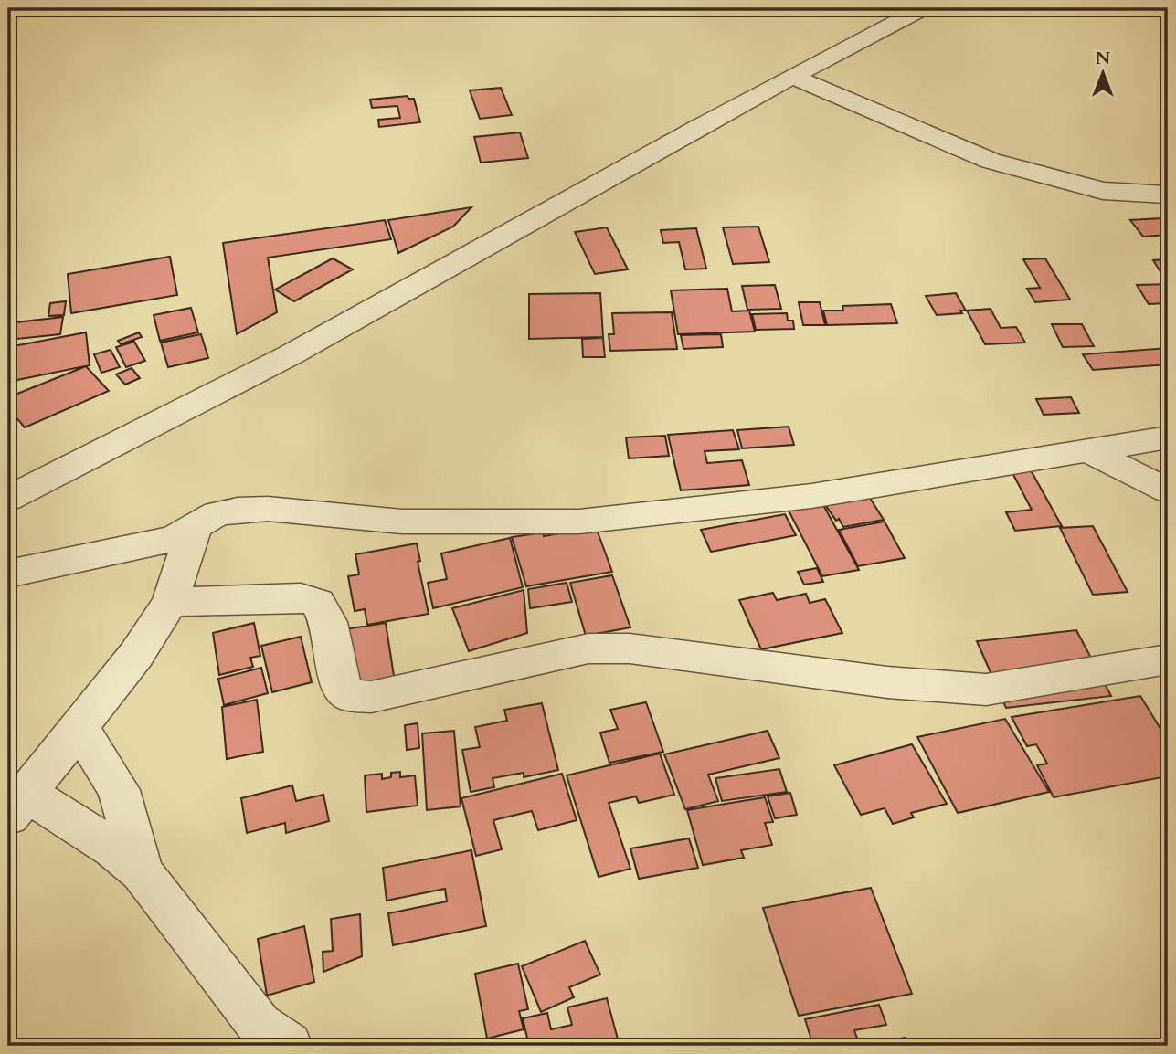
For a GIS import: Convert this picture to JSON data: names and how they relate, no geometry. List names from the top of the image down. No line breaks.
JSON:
{"north":"top"}
